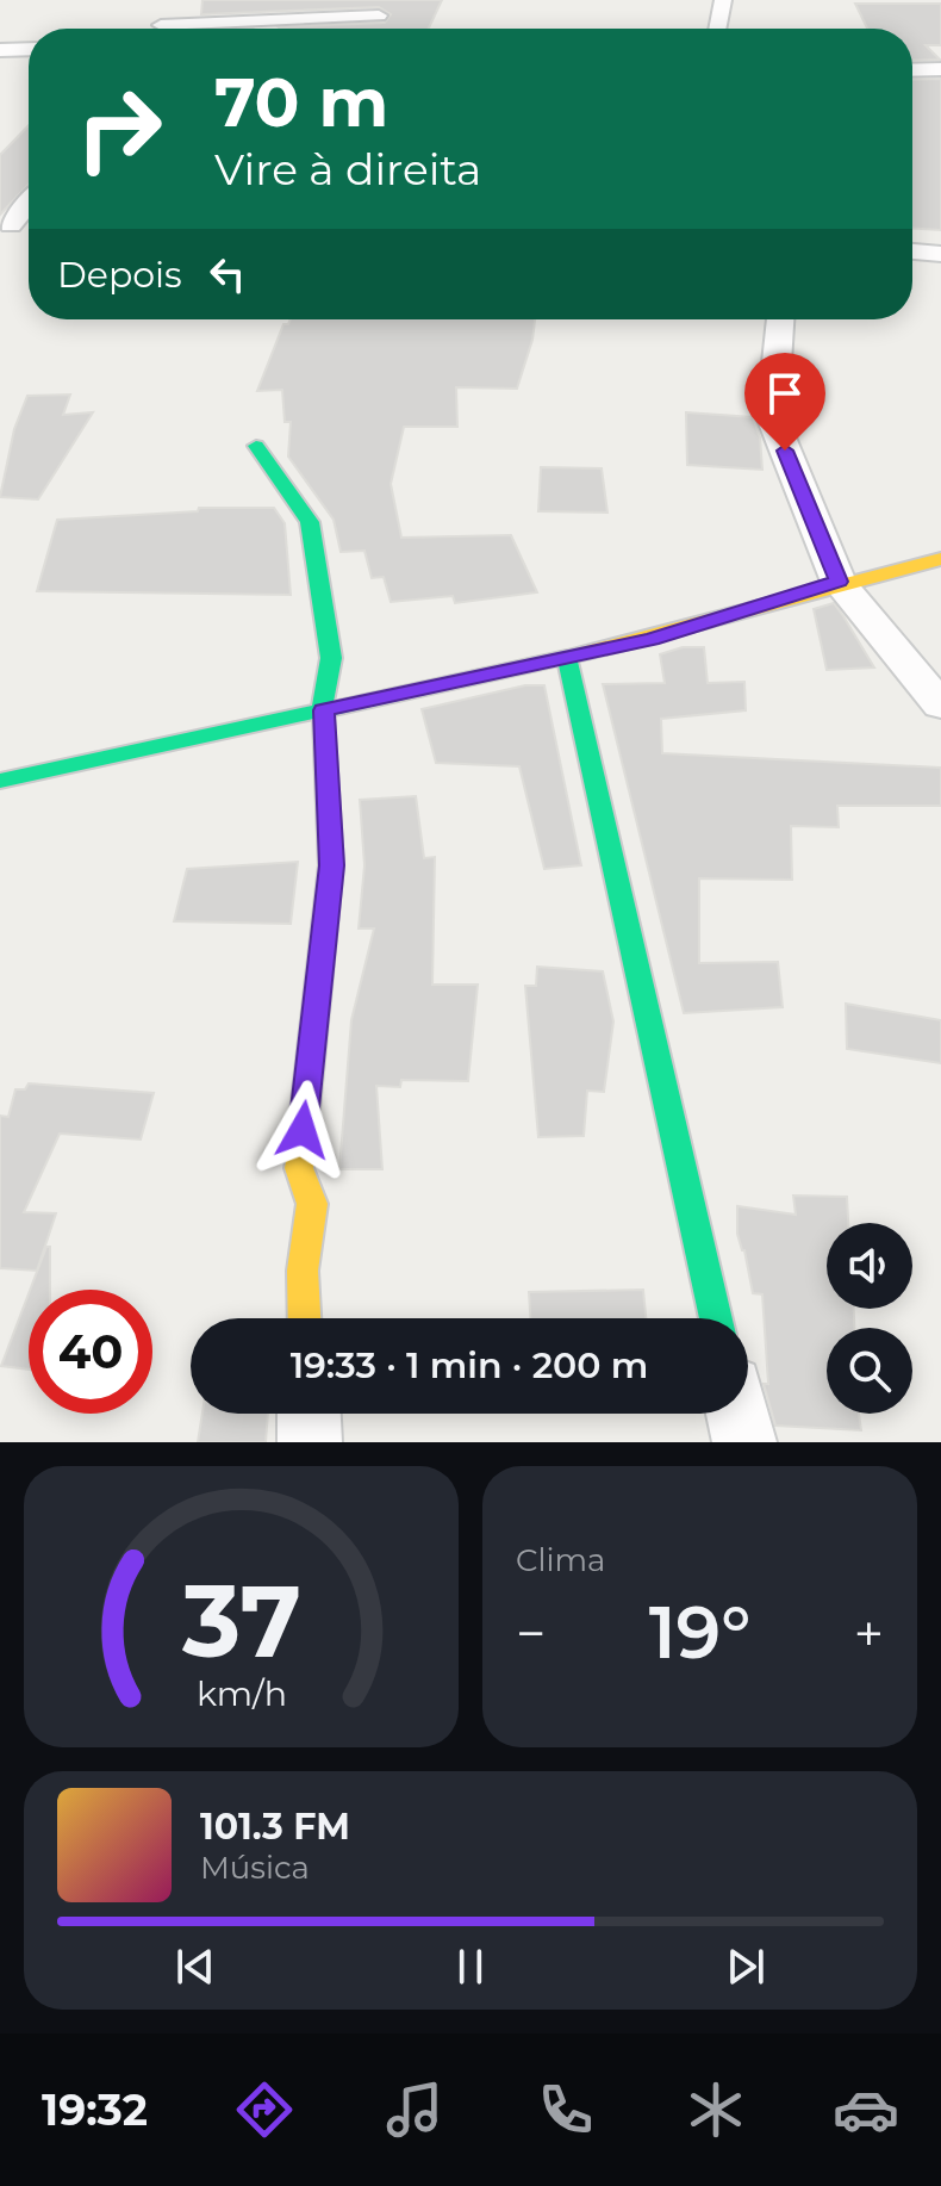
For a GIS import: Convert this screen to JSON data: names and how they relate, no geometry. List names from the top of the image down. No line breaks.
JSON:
{"page":{"turn":["70 m","Vire à direita"],"then":"Depois","limit":"40","trip":"19:33 · 1 min · 200 m","tile":"Clima","heat":["−","19°","+"],"song":["101.3 FM","Música"],"tabs":"19:32","gauge":["37","km/h"]}}
